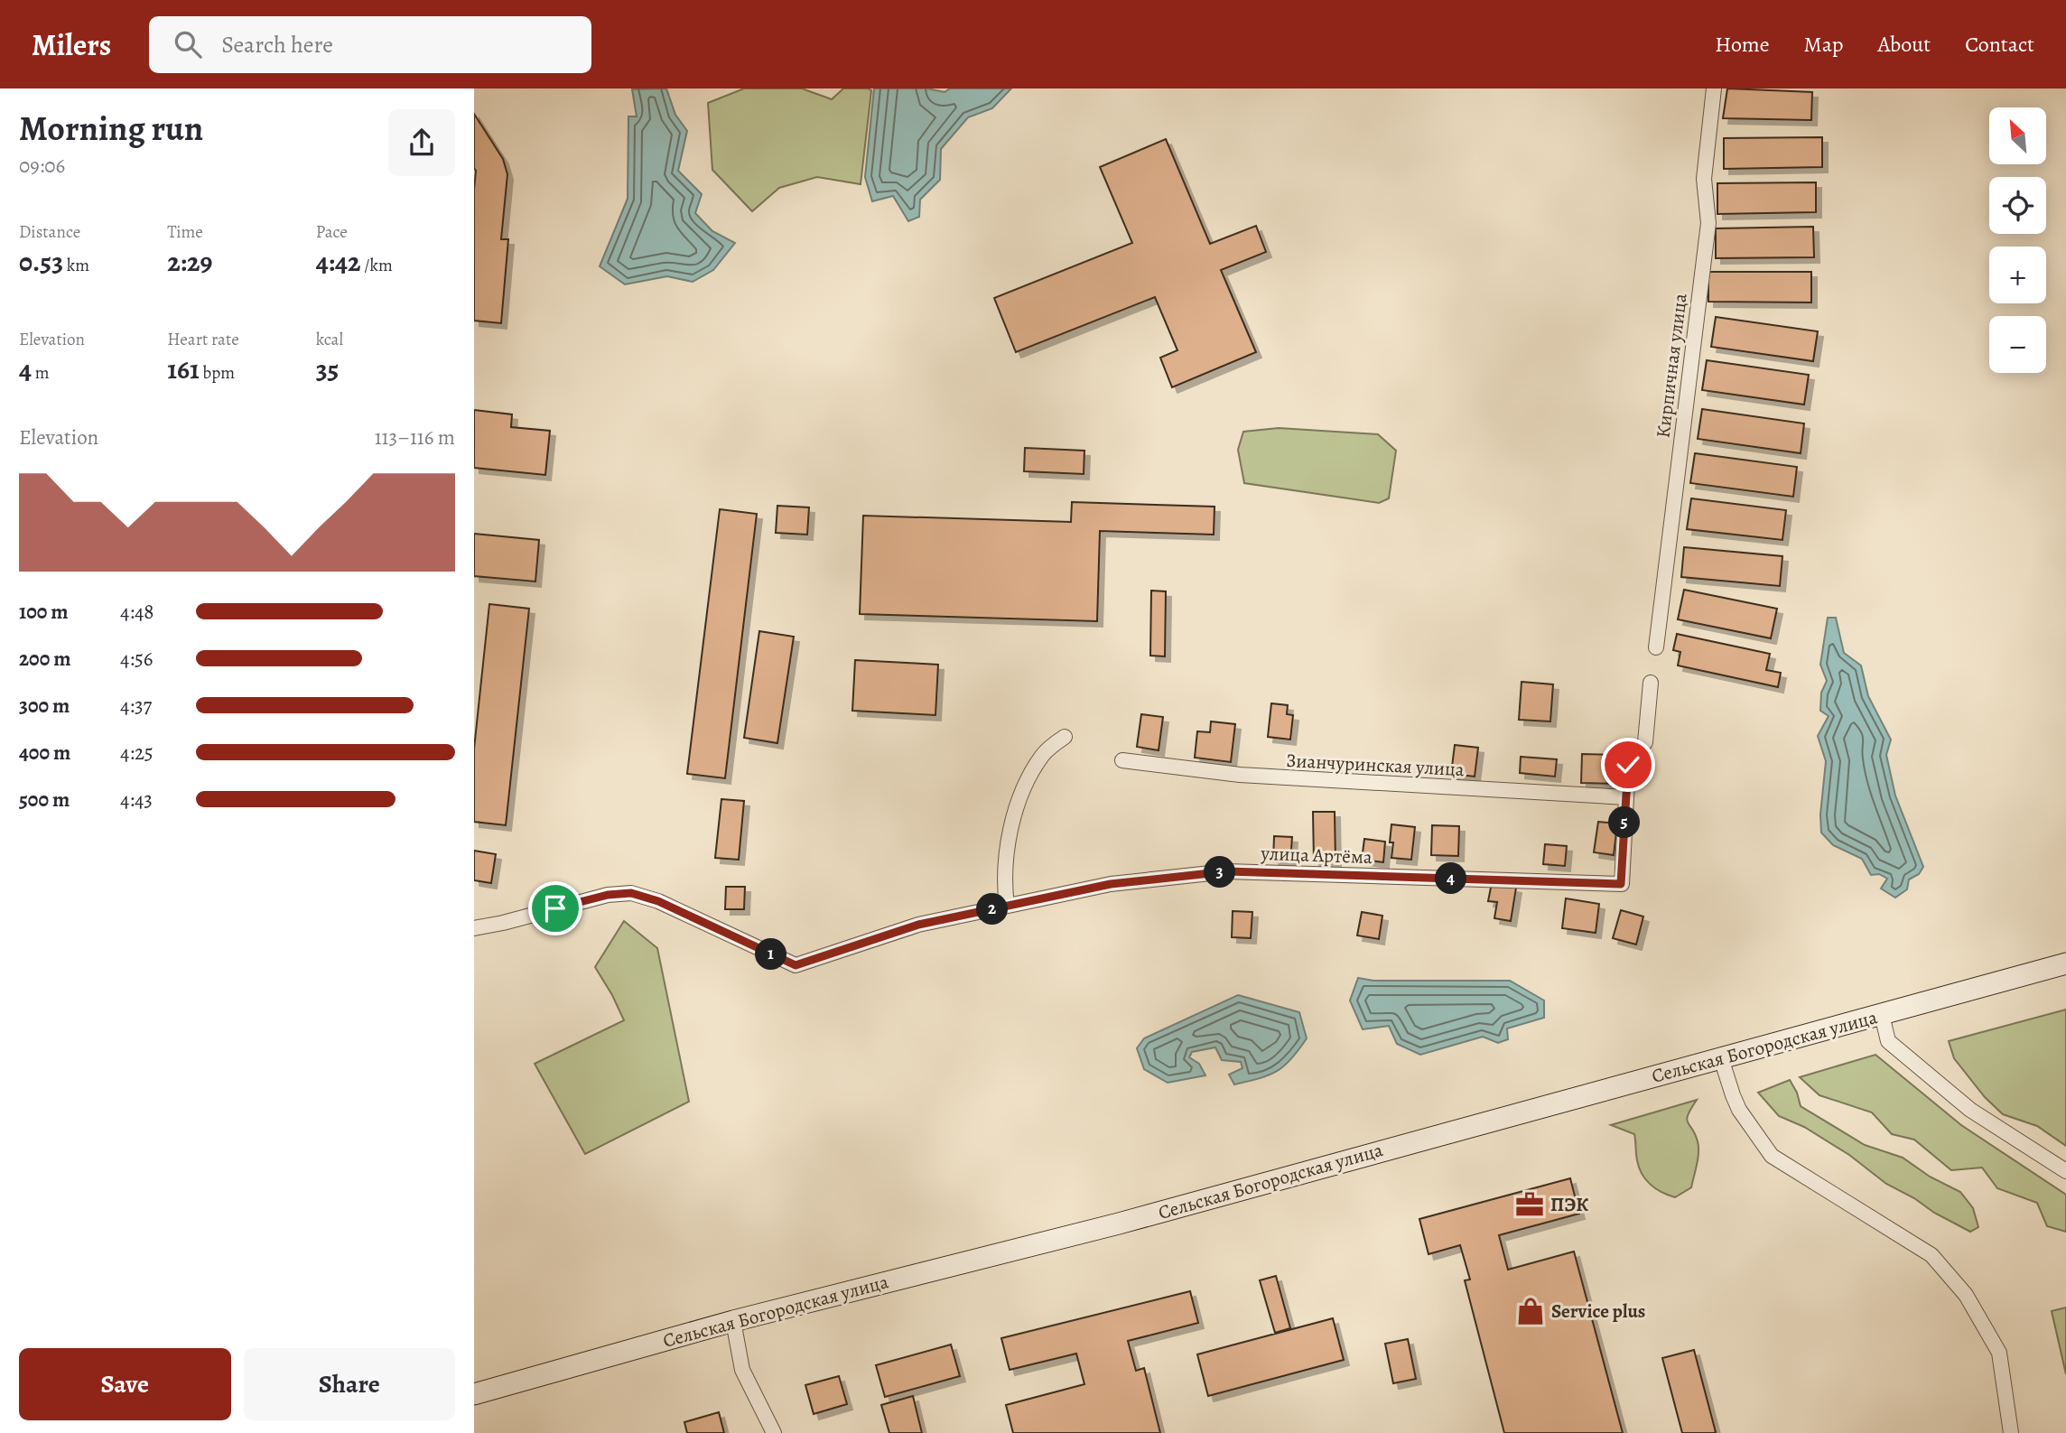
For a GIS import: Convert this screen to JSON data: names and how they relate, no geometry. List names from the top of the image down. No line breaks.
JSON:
{"streets":{"main road":["Сельская Богородская улица"],"street":["Кирпичная улица","Зианчуринская улица","улица Артёма"]},"crossings":[["Зианчуринская улица","улица Артёма"]],"places":{"office":["ПЭК"],"shop":["Service plus"]},"north":"top left","page":{"header":"Milers","search":"Search here","nav":["Home","Map","About","Contact"],"heading":["Morning run","09:06"],"map_buttons":["+","−"],"stats":[["Distance","0.53 km"],["Time","2:29"],["Pace","4:42 /km"],["Elevation","4 m"],["Heart rate","161 bpm"],["kcal","35"]],"chart":["Elevation","113–116 m"],"list":[{"name":"100 m","note":"4:48"},{"name":"200 m","note":"4:56"},{"name":"300 m","note":"4:37"},{"name":"400 m","note":"4:25"},{"name":"500 m","note":"4:43"}],"pins":["5","3","4","2","1"],"buttons":["Save","Share"]}}
